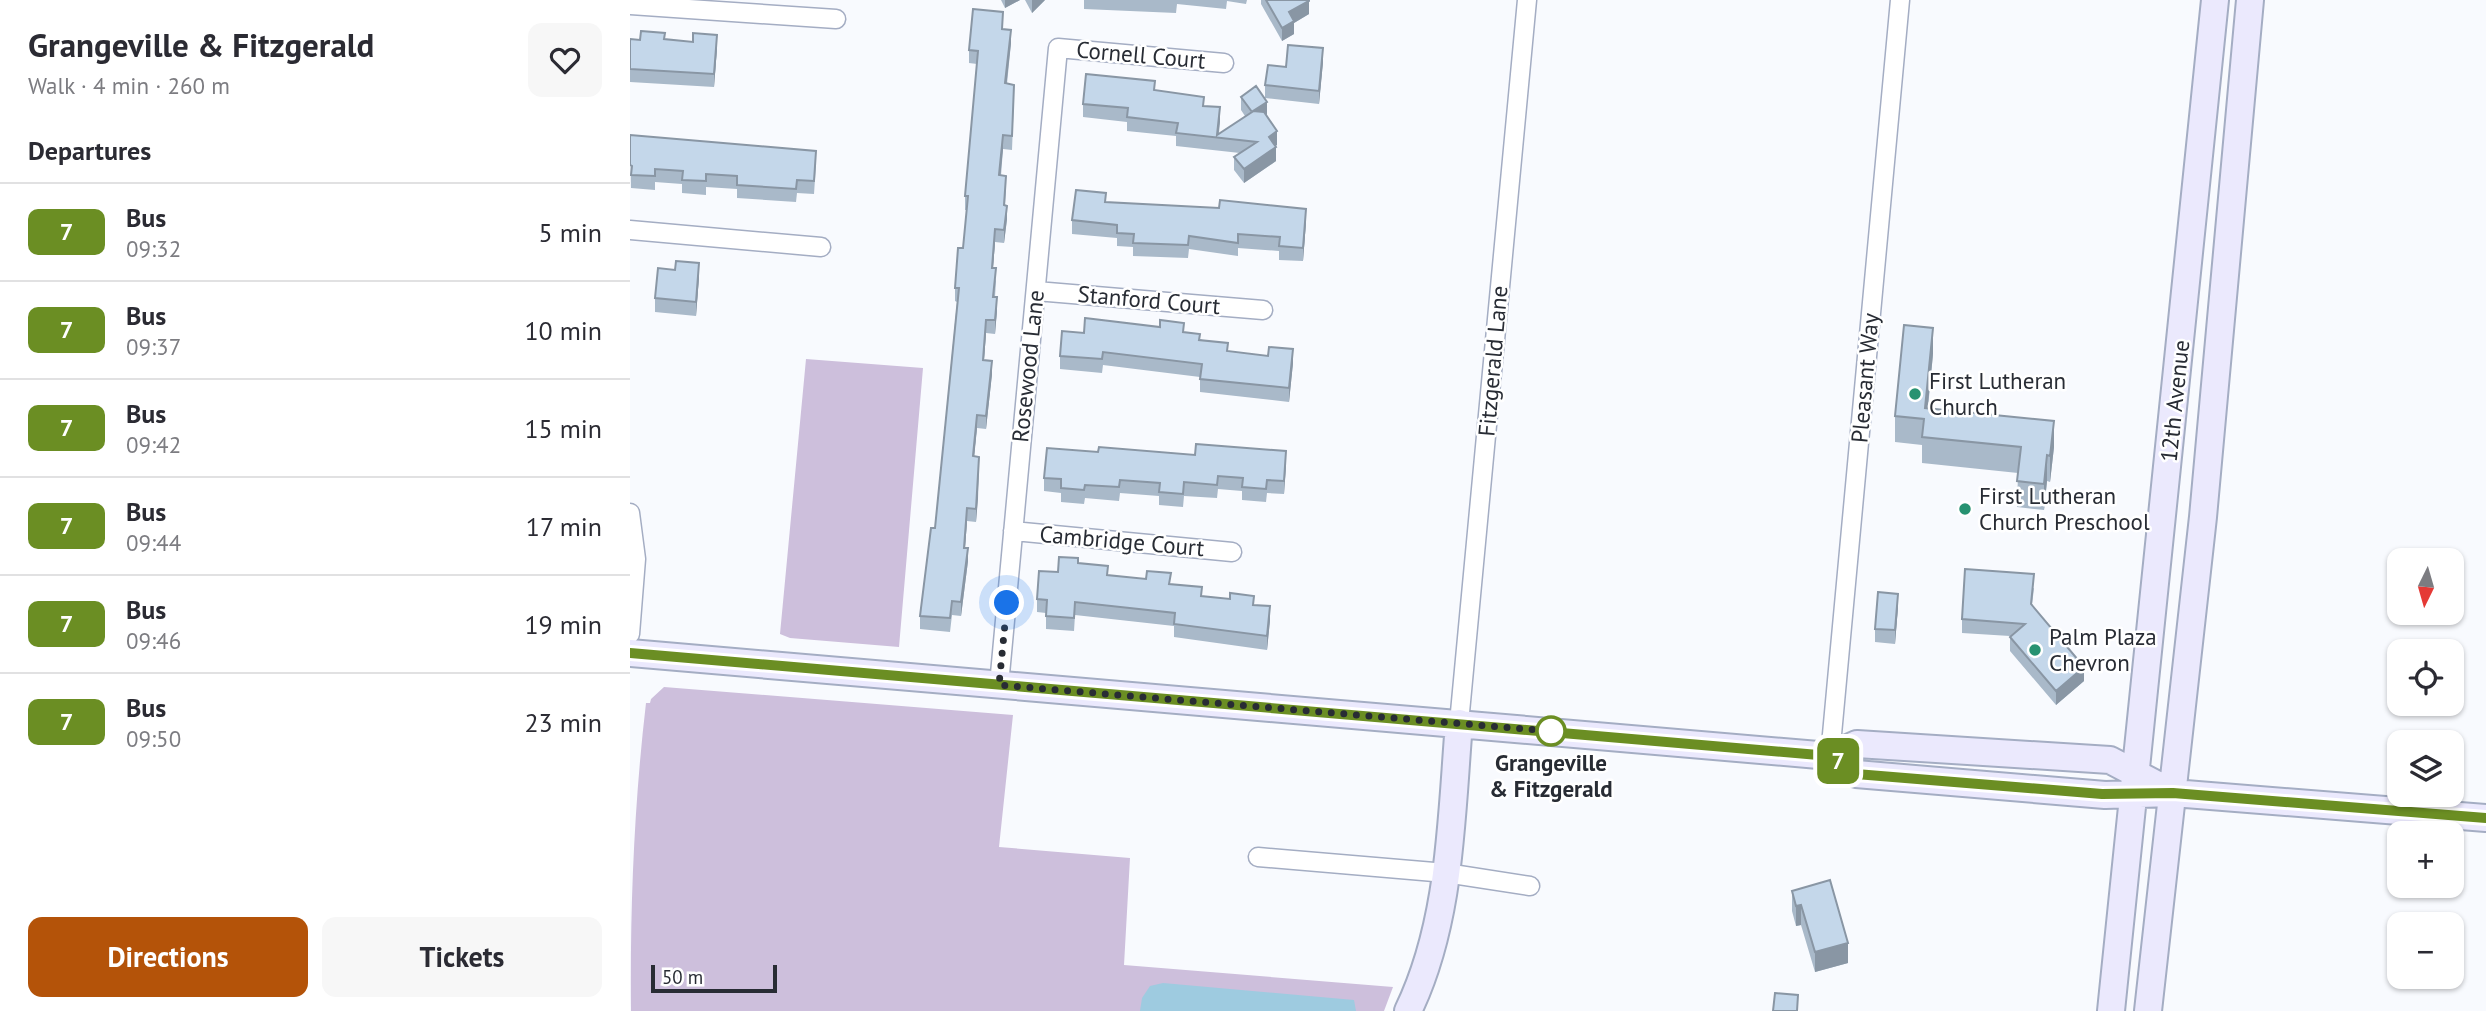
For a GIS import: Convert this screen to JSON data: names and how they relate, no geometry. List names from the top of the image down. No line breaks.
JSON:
{"streets":{"main road":["12th Avenue"],"street":["Cornell Court","Stanford Court","Fitzgerald Lane","Rosewood Lane","Pleasant Way","Cambridge Court"]},"crossings":[["Cornell Court","Rosewood Lane"],["Stanford Court","Rosewood Lane"],["Rosewood Lane","Cambridge Court"]],"places":["First Lutheran Church","First Lutheran Church Preschool","Palm Plaza Chevron","Grangeville & Fitzgerald"],"lines":["bus line 7"],"scale_bar":"50 m","north":"bottom","page":{"heading":[["Grangeville & Fitzgerald","Walk · 4 min · 260 m"],"Departures"],"on_map":"7","list":[{"mark":"7","name":"Bus","note":"09:32","value":"5 min"},{"mark":"7","name":"Bus","note":"09:37","value":"10 min"},{"mark":"7","name":"Bus","note":"09:42","value":"15 min"},{"mark":"7","name":"Bus","note":"09:44","value":"17 min"},{"mark":"7","name":"Bus","note":"09:46","value":"19 min"},{"mark":"7","name":"Bus","note":"09:50","value":"23 min"}],"map_buttons":["+","−"],"buttons":["Directions","Tickets"],"scale":"50 m"}}
